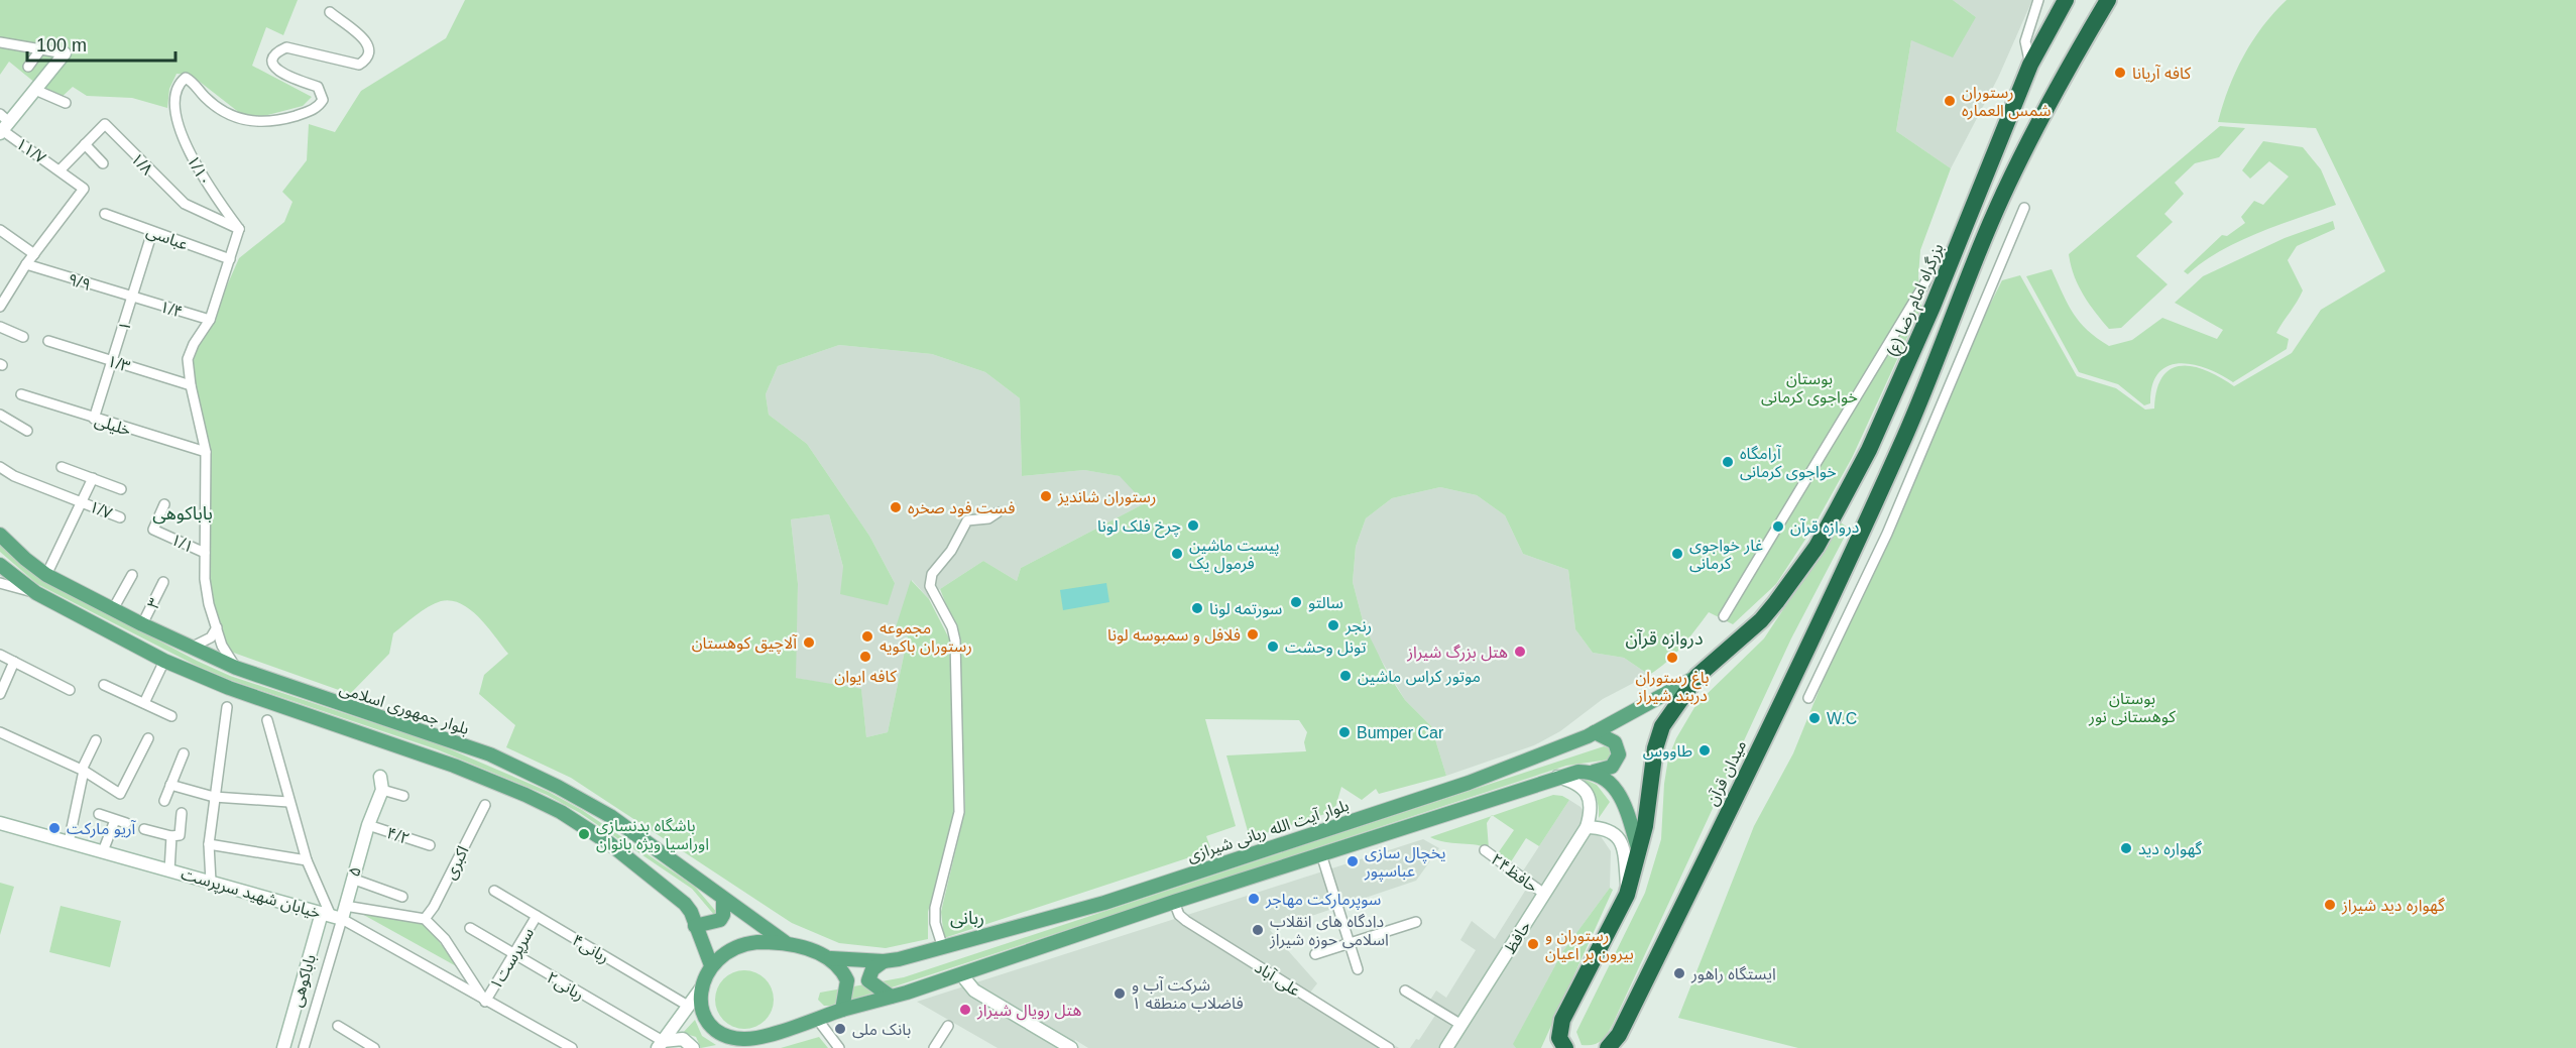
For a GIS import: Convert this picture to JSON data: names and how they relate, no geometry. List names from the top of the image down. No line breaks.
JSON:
{"streets":{"highway":["بزرگراه امام رضا (ع)","میدان قرآن"],"main road":["بلوار جمهوری اسلامی","بلوار آیت الله ربانی شیرازی"],"street":["۱۱/۷","۱/۸","۱/۱۰","عباسی","۹/۹","۱/۴","۱","۱/۳","خلیلی","۱/۷","۱/۱","۳","۴/۲","اکبری","۵","حافظ۲۴","خیابان شهید سرپرست","حافظ","ربانی۴","سرپرست۱","علی آباد","باباکوهی","ربانی۲"]},"crossings":[["۱۱/۷","۱/۸"],["۱/۸","۱/۱۰"],["عباسی","۱"],["۹/۹","۱/۴"],["۹/۹","۱"],["بزرگراه امام رضا (ع)","بلوار آیت الله ربانی شیرازی"],["۱/۴","۱"],["۱","۱/۳"],["۱","خلیلی"],["۳","بلوار جمهوری اسلامی"],["بلوار جمهوری اسلامی","بلوار آیت الله ربانی شیرازی"],["۴/۲","۵"],["اکبری","خیابان شهید سرپرست"],["۵","خیابان شهید سرپرست"],["۵","باباکوهی"],["حافظ۲۴","حافظ"],["خیابان شهید سرپرست","سرپرست۱"],["خیابان شهید سرپرست","باباکوهی"],["ربانی۴","سرپرست۱"],["سرپرست۱","ربانی۲"]],"districts":["باباکوهی","دروازه قرآن","ربانی"],"parks":["بوستان خواجوی کرمانی","بوستان کوهستانی نور"],"places":["کافه آریانا","رستوران شمس العماره","آرامگاه خواجوی کرمانی","رستوران شاندیز","فست فود صخره","چرخ فلک لونا","دروازه قرآن","پیست ماشین فرمول یک","غار خواجوی کرمانی","سالتو","سورتمه لونا","رنجر","فلافل و سمبوسه لونا","مجموعه رستوران باکویه","آلاچیق کوهستان","تونل وحشت","هتل بزرگ شیراز","کافه ایوان","باغ رستوران دربند شیراز","موتور کراس ماشین","W.C","Bumper Car","طاووس","آریو مارکت","باشگاه بدنسازی اوراسیا ویژه بانوان","گهواره دید","یخچال سازی عباسپور","سوپرمارکت مهاجر","گهواره دید شیراز","دادگاه های انقلاب اسلامی حوزه شیراز","رستوران و بیرون بر اعيان","ایستگاه راهور","شرکت آب و فاضلاب منطقه ۱","هتل رویال شیراز","بانک ملی"],"scale_bar":"100 m"}
